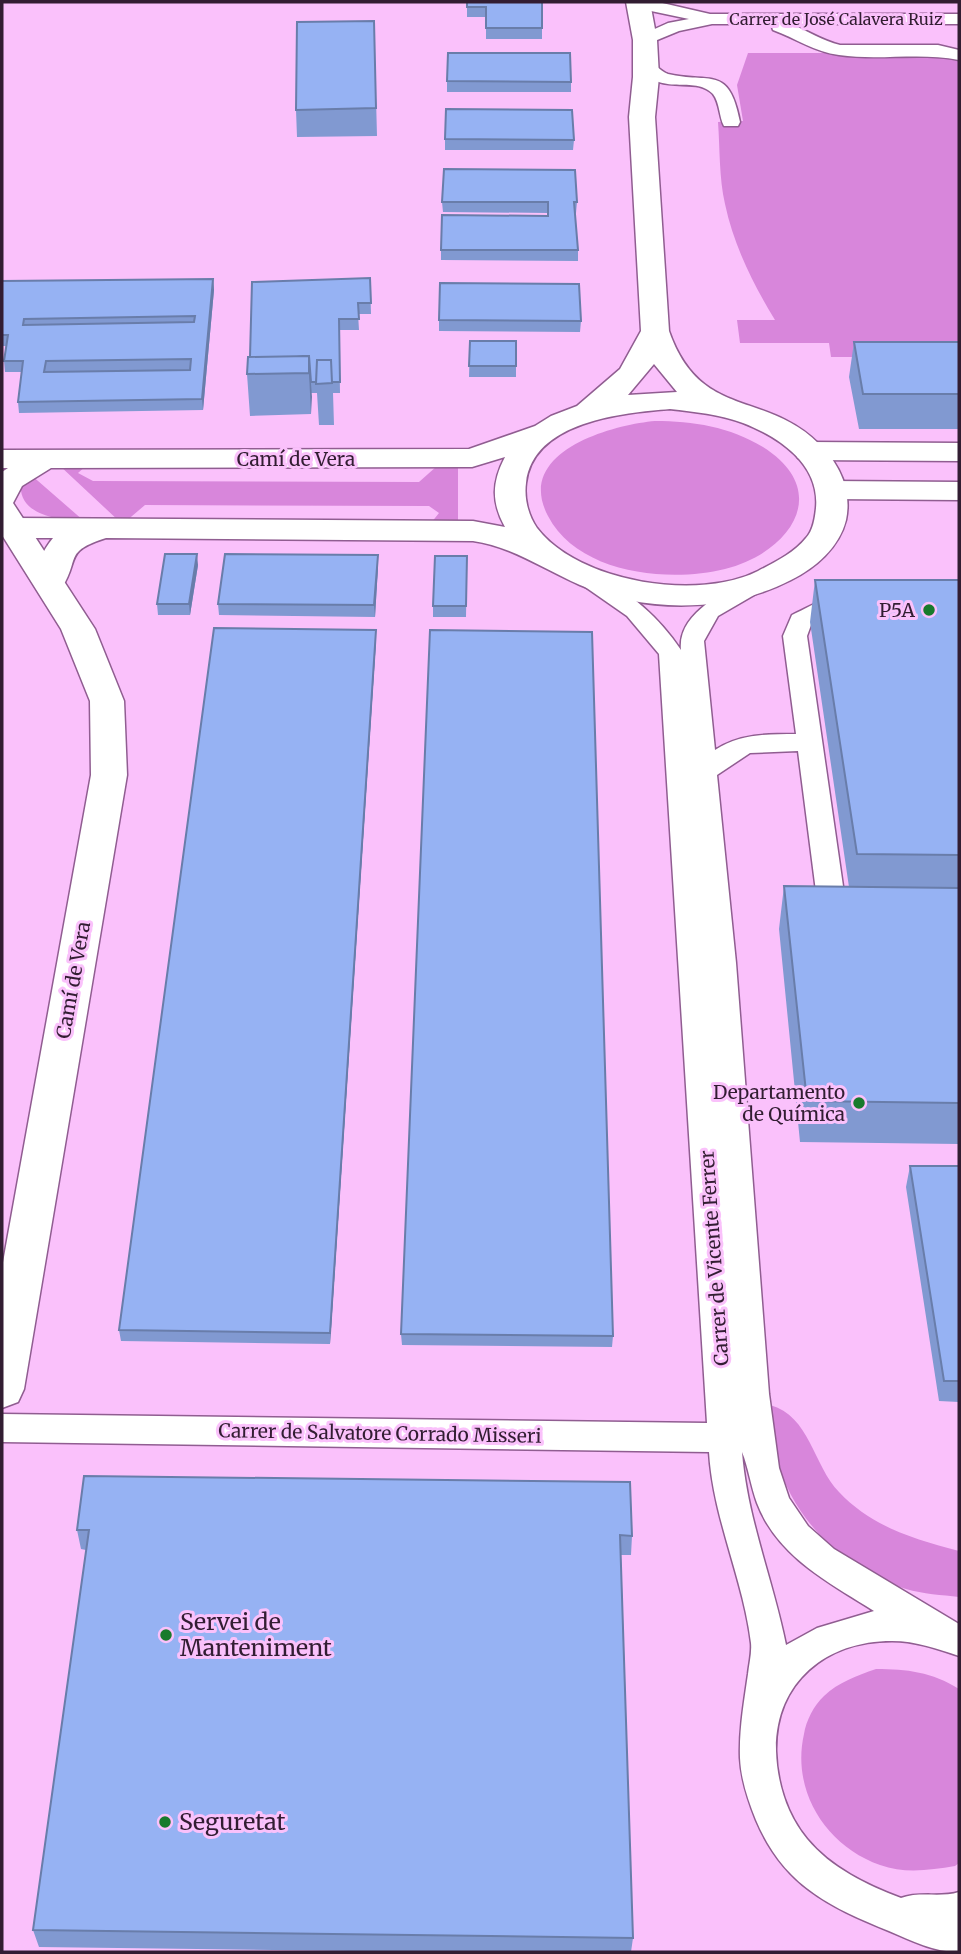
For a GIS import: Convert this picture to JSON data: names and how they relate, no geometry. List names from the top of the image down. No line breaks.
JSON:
{"streets":{"street":["Camí de Vera"],"lane":["Carrer de José Calavera Ruiz","Carrer de Vicente Ferrer","Carrer de Salvatore Corrado Misseri"]},"crossings":[["Carrer de Vicente Ferrer","Carrer de Salvatore Corrado Misseri"]],"places":["P5A","Departamento de Química","Servei de Manteniment","Seguretat"]}
